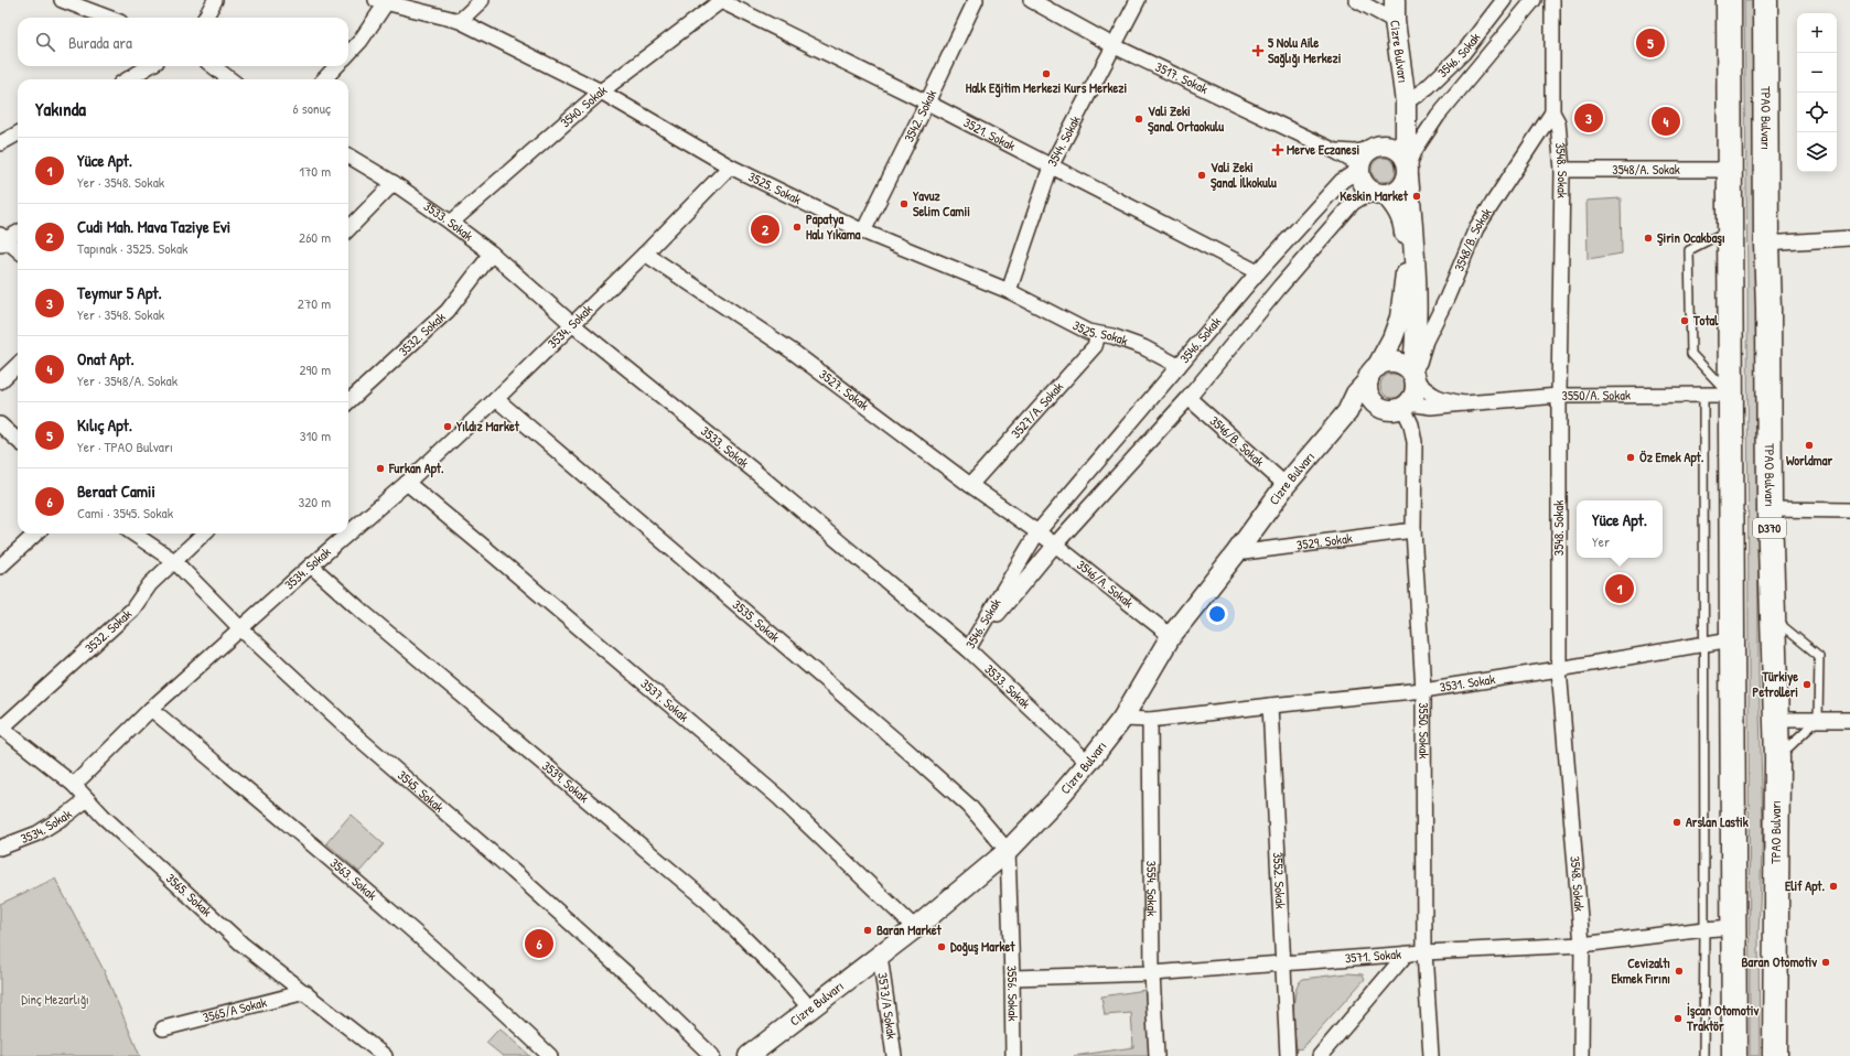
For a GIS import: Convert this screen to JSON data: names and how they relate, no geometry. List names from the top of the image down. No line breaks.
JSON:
{"streets":{"highway":["TPAO Bulvarı","D370"],"main road":["Cizre Bulvarı"],"street":["3546. Sokak","3517. Sokak","3540. Sokak","3542. Sokak","3521. Sokak","3544. Sokak","3548/A. Sokak","3548. Sokak","3525. Sokak","3533. Sokak","3548/B. Sokak","3534. Sokak","3532. Sokak","3527. Sokak","3550/A. Sokak","3527/A. Sokak","3546/B. Sokak","3529. Sokak","3546/A. Sokak","3535. Sokak","3531. Sokak","3537. Sokak","3550. Sokak","3539. Sokak","3545. Sokak","3563. Sokak","3552. Sokak","3554. Sokak","3565. Sokak","3571. Sokak","3556. Sokak","3573/A Sokak","3565/A Sokak"]},"crossings":[["Cizre Bulvarı","3546. Sokak"],["Cizre Bulvarı","3517. Sokak"],["Cizre Bulvarı","3533. Sokak"],["Cizre Bulvarı","3548/B. Sokak"],["Cizre Bulvarı","3550/A. Sokak"],["Cizre Bulvarı","3546/B. Sokak"],["Cizre Bulvarı","3529. Sokak"],["Cizre Bulvarı","3546/A. Sokak"],["Cizre Bulvarı","3535. Sokak"],["Cizre Bulvarı","3531. Sokak"],["Cizre Bulvarı","3537. Sokak"],["Cizre Bulvarı","3550. Sokak"],["Cizre Bulvarı","3539. Sokak"],["Cizre Bulvarı","3556. Sokak"],["Cizre Bulvarı","3573/A Sokak"],["3546. Sokak","3517. Sokak"],["3546. Sokak","3521. Sokak"],["3546. Sokak","3525. Sokak"],["3546. Sokak","3533. Sokak"],["3546. Sokak","3527. Sokak"],["3546. Sokak","3546/B. Sokak"],["3546. Sokak","3546/A. Sokak"],["3517. Sokak","3544. Sokak"],["3540. Sokak","3521. Sokak"],["3540. Sokak","3525. Sokak"],["3540. Sokak","3533. Sokak"],["3542. Sokak","3521. Sokak"],["3542. Sokak","3525. Sokak"],["3521. Sokak","3544. Sokak"],["3544. Sokak","3525. Sokak"],["3548/A. Sokak","3548. Sokak"],["3548. Sokak","3548/B. Sokak"],["3548. Sokak","3550/A. Sokak"],["3548. Sokak","3531. Sokak"],["3548. Sokak","3571. Sokak"],["3525. Sokak","3534. Sokak"],["3525. Sokak","3527/A. Sokak"],["3533. Sokak","3534. Sokak"],["3533. Sokak","3532. Sokak"],["3548/B. Sokak","3550/A. Sokak"],["3548/B. Sokak","3550. Sokak"],["3534. Sokak","3527. Sokak"],["3534. Sokak","3535. Sokak"],["3534. Sokak","3537. Sokak"],["3534. Sokak","3539. Sokak"],["3534. Sokak","3545. Sokak"],["3534. Sokak","3563. Sokak"],["3534. Sokak","3565. Sokak"],["3532. Sokak","3545. Sokak"],["3532. Sokak","3565. Sokak"],["3527. Sokak","3527/A. Sokak"],["3527. Sokak","3546/A. Sokak"],["3550/A. Sokak","3550. Sokak"],["3529. Sokak","3550. Sokak"],["3535. Sokak","3556. Sokak"],["3531. Sokak","3550. Sokak"],["3531. Sokak","3552. Sokak"],["3531. Sokak","3554. Sokak"],["3550. Sokak","3571. Sokak"],["3552. Sokak","3571. Sokak"],["3554. Sokak","3571. Sokak"],["3565. Sokak","3565/A Sokak"],["3571. Sokak","3556. Sokak"]],"parks":["Dinç Mezarlığı"],"places":{"health":["5 Nolu Aile Sağlığı Merkezi","Merve Eczanesi"],"other":["Halk Eğitim Merkezi Kurs Merkezi","Vali Zeki Şanal Ortaokulu","Vali Zeki Şanal İlkokulu","Keskin Market","Yavuz Selim Camii","Papatya Halı Yıkama","Şirin Ocakbaşı","Total","Yıldız Market","Worldmar","Öz Emek Apt.","Furkan Apt.","Türkiye Petrolleri","Arslan Lastik","Elif Apt.","Baran Market","Doğuş Market","Baran Otomotiv","Cevizaltı Ekmek Fırını","İşcan Otomotiv Traktör"]},"page":{"map_buttons":["+","−"],"search":"Burada ara","pins":["5","3","4","2","1","6"],"heading":["Yakında","6 sonuç"],"list":[{"mark":"1","name":"Yüce Apt.","note":"Yer · 3548. Sokak","value":"170 m"},{"mark":"2","name":"Cudi Mah. Mava Taziye Evi","note":"Tapınak · 3525. Sokak","value":"260 m"},{"mark":"3","name":"Teymur 5 Apt.","note":"Yer · 3548. Sokak","value":"270 m"},{"mark":"4","name":"Onat Apt.","note":"Yer · 3548/A. Sokak","value":"290 m"},{"mark":"5","name":"Kılıç Apt.","note":"Yer · TPAO Bulvarı","value":"310 m"},{"mark":"6","name":"Beraat Camii","note":"Cami · 3545. Sokak","value":"320 m"}],"popup":["Yüce Apt.","Yer"]}}
